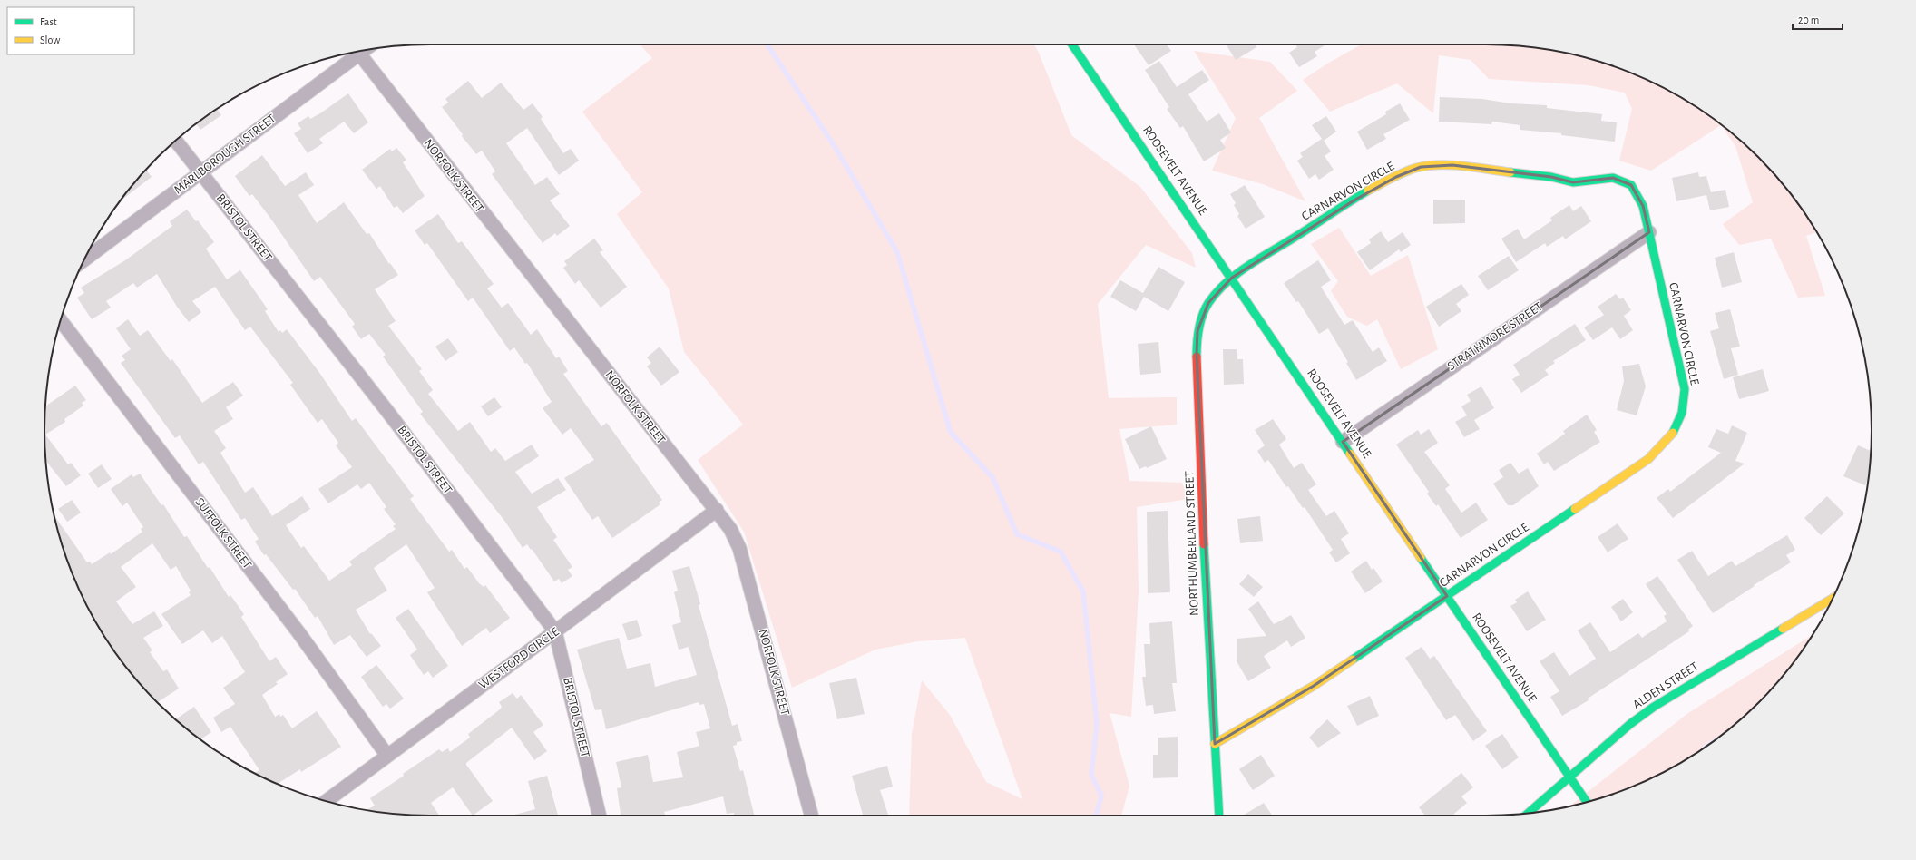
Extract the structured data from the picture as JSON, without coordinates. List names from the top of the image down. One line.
{"streets":{"street":["MARLBOROUGH STREET","ROOSEVELT AVENUE","NORFOLK STREET","CARNARVON CIRCLE","BRISTOL STREET","STRATHMORE STREET","SUFFOLK STREET","NORTHUMBERLAND STREET","WESTFORD CIRCLE","ALDEN STREET"]},"crossings":[["MARLBOROUGH STREET","BRISTOL STREET"],["ROOSEVELT AVENUE","CARNARVON CIRCLE"],["ROOSEVELT AVENUE","STRATHMORE STREET"],["ROOSEVELT AVENUE","NORTHUMBERLAND STREET"],["ROOSEVELT AVENUE","ALDEN STREET"],["NORFOLK STREET","WESTFORD CIRCLE"],["CARNARVON CIRCLE","STRATHMORE STREET"],["CARNARVON CIRCLE","NORTHUMBERLAND STREET"],["BRISTOL STREET","WESTFORD CIRCLE"],["SUFFOLK STREET","WESTFORD CIRCLE"]],"legend":["Fast","Slow"],"scale_bar":"20 m"}
